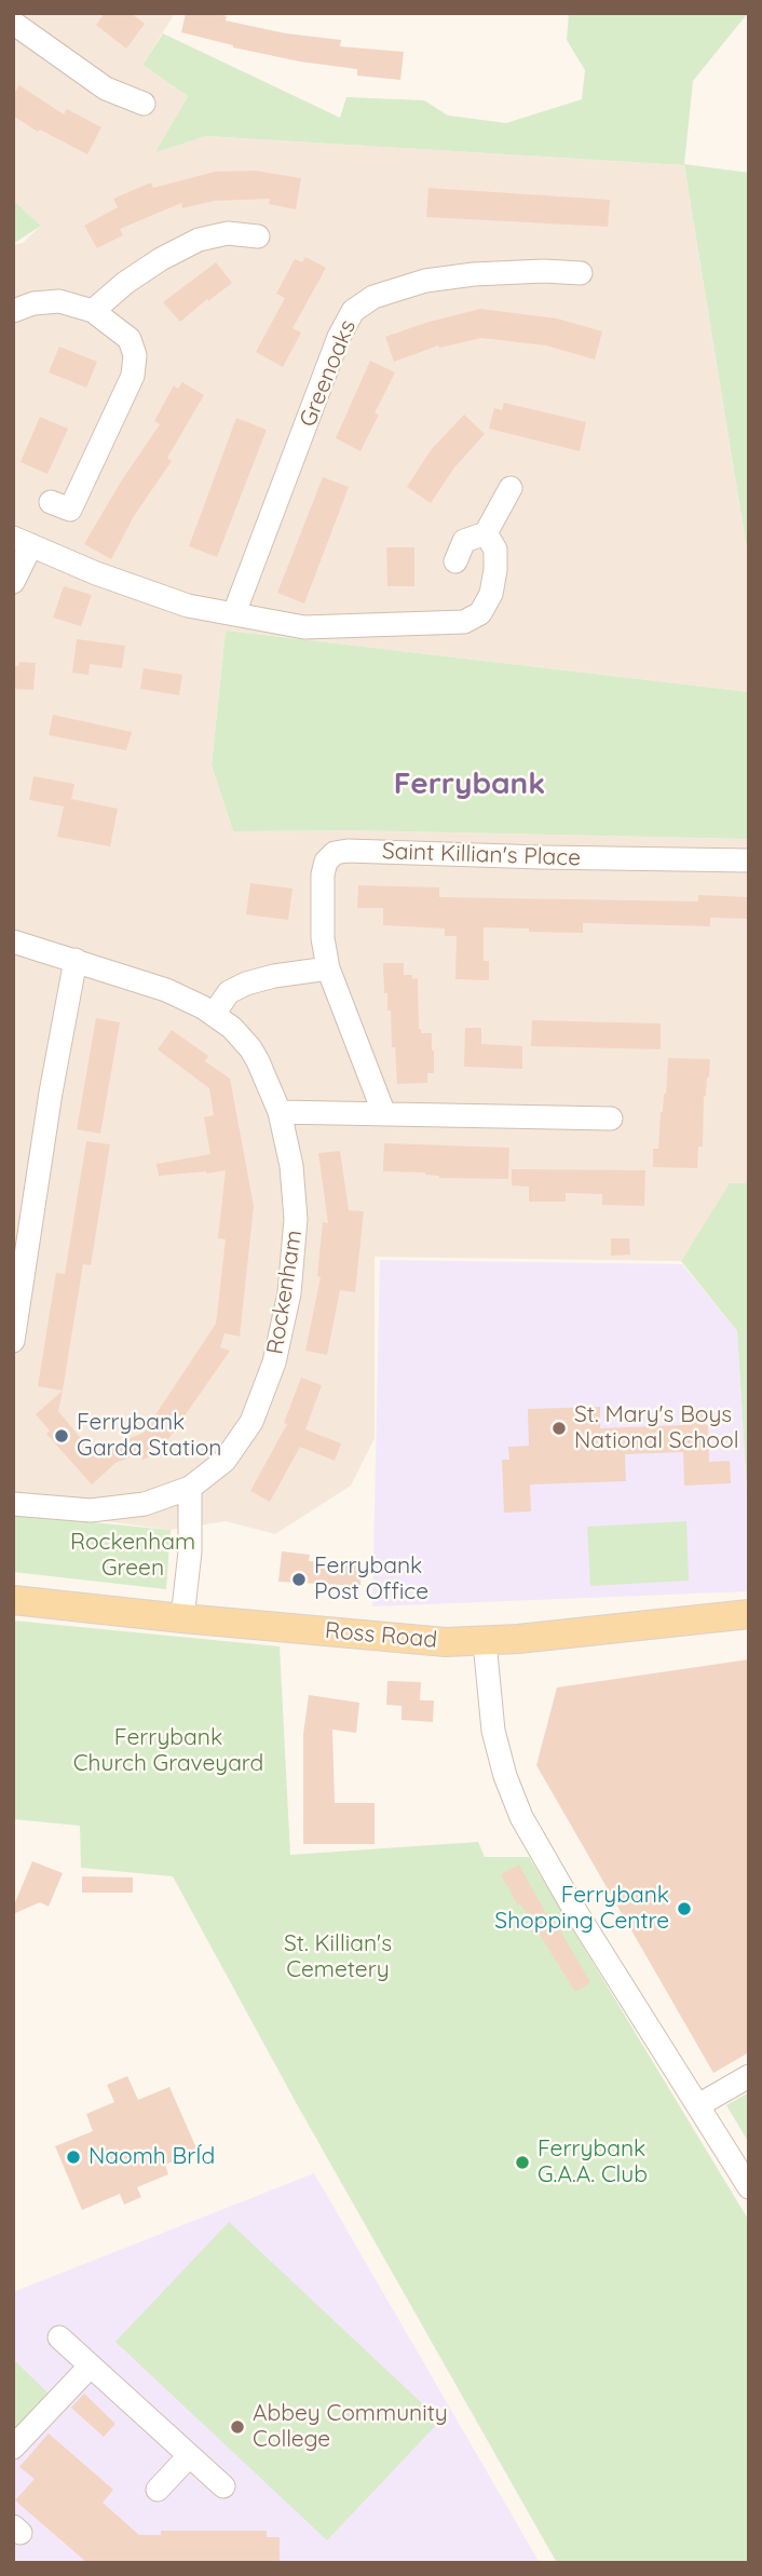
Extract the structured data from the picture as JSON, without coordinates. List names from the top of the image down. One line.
{"streets":{"main road":["Ross Road"],"street":["Greenoaks","Saint Killian's Place","Rockenham"]},"districts":["Ferrybank"],"parks":["Rockenham Green","Ferrybank Church Graveyard","St. Killian's Cemetery"],"places":["St. Mary's Boys National School","Ferrybank Garda Station","Ferrybank Post Office","Ferrybank Shopping Centre","Naomh BrÍd","Ferrybank G.A.A. Club","Abbey Community College"]}
